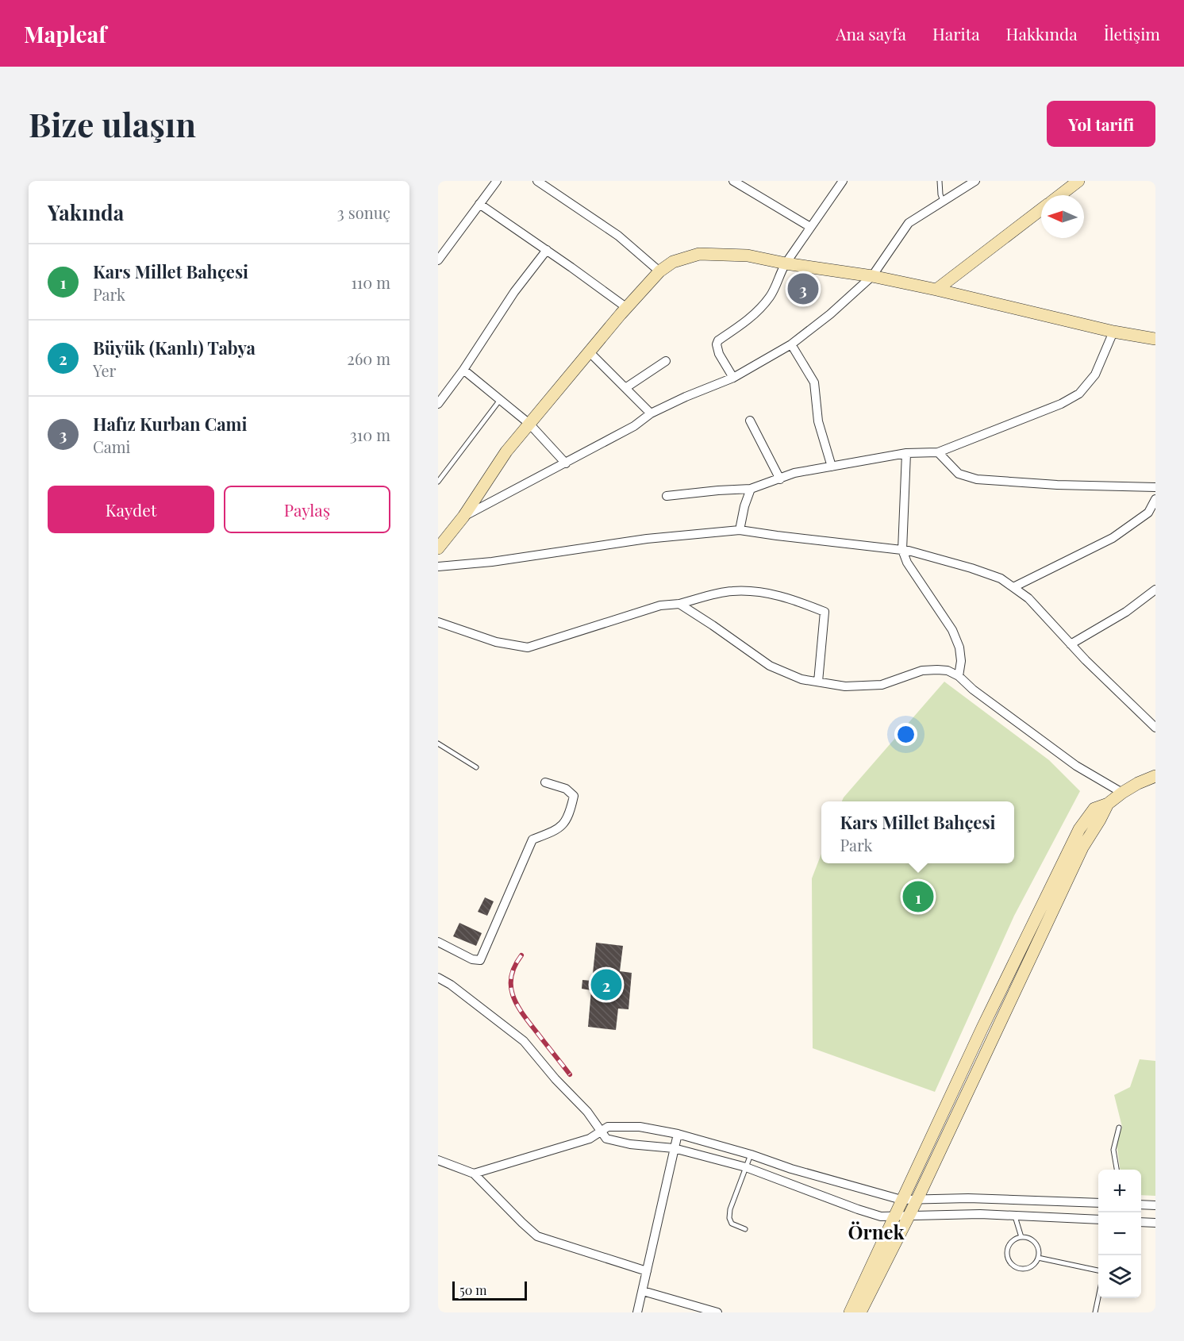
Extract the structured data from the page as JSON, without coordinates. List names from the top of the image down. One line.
{"districts":["Örnek"],"scale_bar":"50 m","north":"left","page":{"header":"Mapleaf","nav":["Ana sayfa","Harita","Hakkında","İletişim"],"buttons":["Yol tarifi",["Kaydet","Paylaş"]],"title":"Bize ulaşın","heading":["Yakında","3 sonuç"],"list":[{"mark":"1","name":"Kars Millet Bahçesi","note":"Park","value":"110 m"},{"mark":"2","name":"Büyük (Kanlı) Tabya","note":"Yer","value":"260 m"},{"mark":"3","name":"Hafız Kurban Cami","note":"Cami","value":"310 m"}],"pins":["3","1","2"],"popup":["Kars Millet Bahçesi","Park"],"map_buttons":["+","−"],"scale":"50 m"}}
